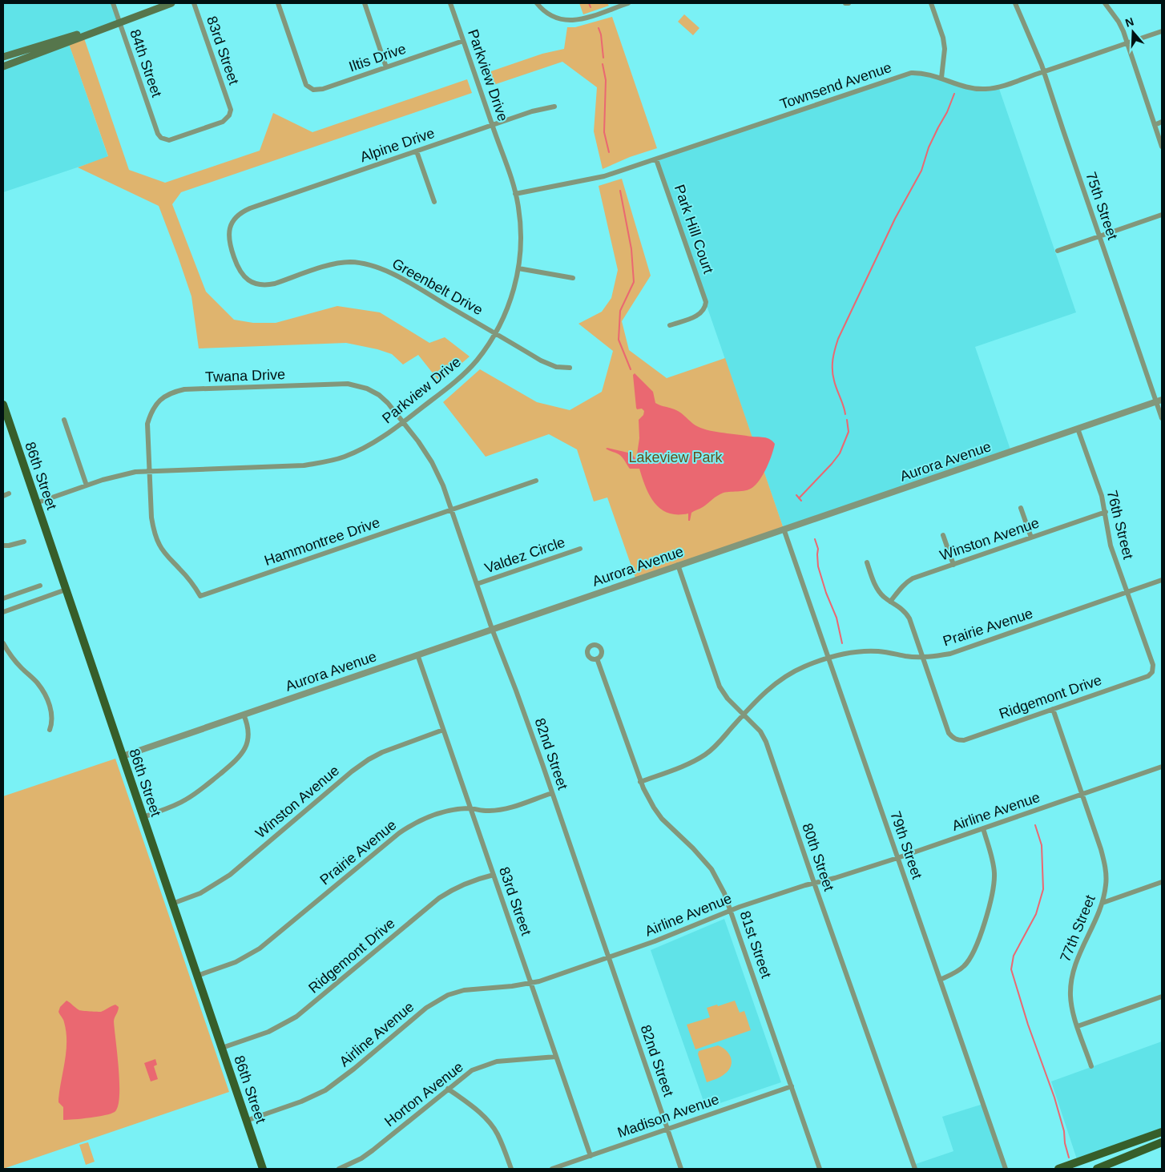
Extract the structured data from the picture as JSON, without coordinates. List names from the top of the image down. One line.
{"streets":{"main road":["86th Street"],"street":["83rd Street","Iltis Drive","84th Street","Parkview Drive","Townsend Avenue","Alpine Drive","75th Street","Park Hill Court","Greenbelt Drive","Twana Drive","Aurora Avenue","76th Street","Winston Avenue","Hammontree Drive","Valdez Circle","Prairie Avenue","Ridgemont Drive","82nd Street","Airline Avenue","79th Street","80th Street","77th Street","81st Street","Horton Avenue","Madison Avenue"]},"crossings":[["83rd Street","84th Street"],["83rd Street","Aurora Avenue"],["83rd Street","Winston Avenue"],["83rd Street","Prairie Avenue"],["83rd Street","Ridgemont Drive"],["83rd Street","Airline Avenue"],["83rd Street","Horton Avenue"],["83rd Street","Madison Avenue"],["Iltis Drive","Parkview Drive"],["Parkview Drive","Townsend Avenue"],["Parkview Drive","Alpine Drive"],["Parkview Drive","Greenbelt Drive"],["Parkview Drive","Twana Drive"],["Parkview Drive","86th Street"],["Parkview Drive","Hammontree Drive"],["Parkview Drive","82nd Street"],["Townsend Avenue","75th Street"],["Townsend Avenue","Park Hill Court"],["Alpine Drive","Greenbelt Drive"],["75th Street","Aurora Avenue"],["Twana Drive","Hammontree Drive"],["Twana Drive","82nd Street"],["Aurora Avenue","86th Street"],["Aurora Avenue","76th Street"],["Aurora Avenue","82nd Street"],["Aurora Avenue","79th Street"],["Aurora Avenue","80th Street"],["86th Street","Winston Avenue"],["86th Street","Prairie Avenue"],["86th Street","Ridgemont Drive"],["86th Street","Airline Avenue"],["76th Street","Winston Avenue"],["76th Street","Prairie Avenue"],["76th Street","Ridgemont Drive"],["Hammontree Drive","82nd Street"],["Valdez Circle","82nd Street"],["Prairie Avenue","Ridgemont Drive"],["Prairie Avenue","82nd Street"],["Prairie Avenue","79th Street"],["Prairie Avenue","80th Street"],["Prairie Avenue","81st Street"],["Ridgemont Drive","77th Street"],["82nd Street","Airline Avenue"],["82nd Street","Madison Avenue"],["Airline Avenue","79th Street"],["Airline Avenue","80th Street"],["Airline Avenue","77th Street"],["Airline Avenue","81st Street"],["81st Street","Madison Avenue"]],"parks":["Lakeview Park"],"north":"top"}
